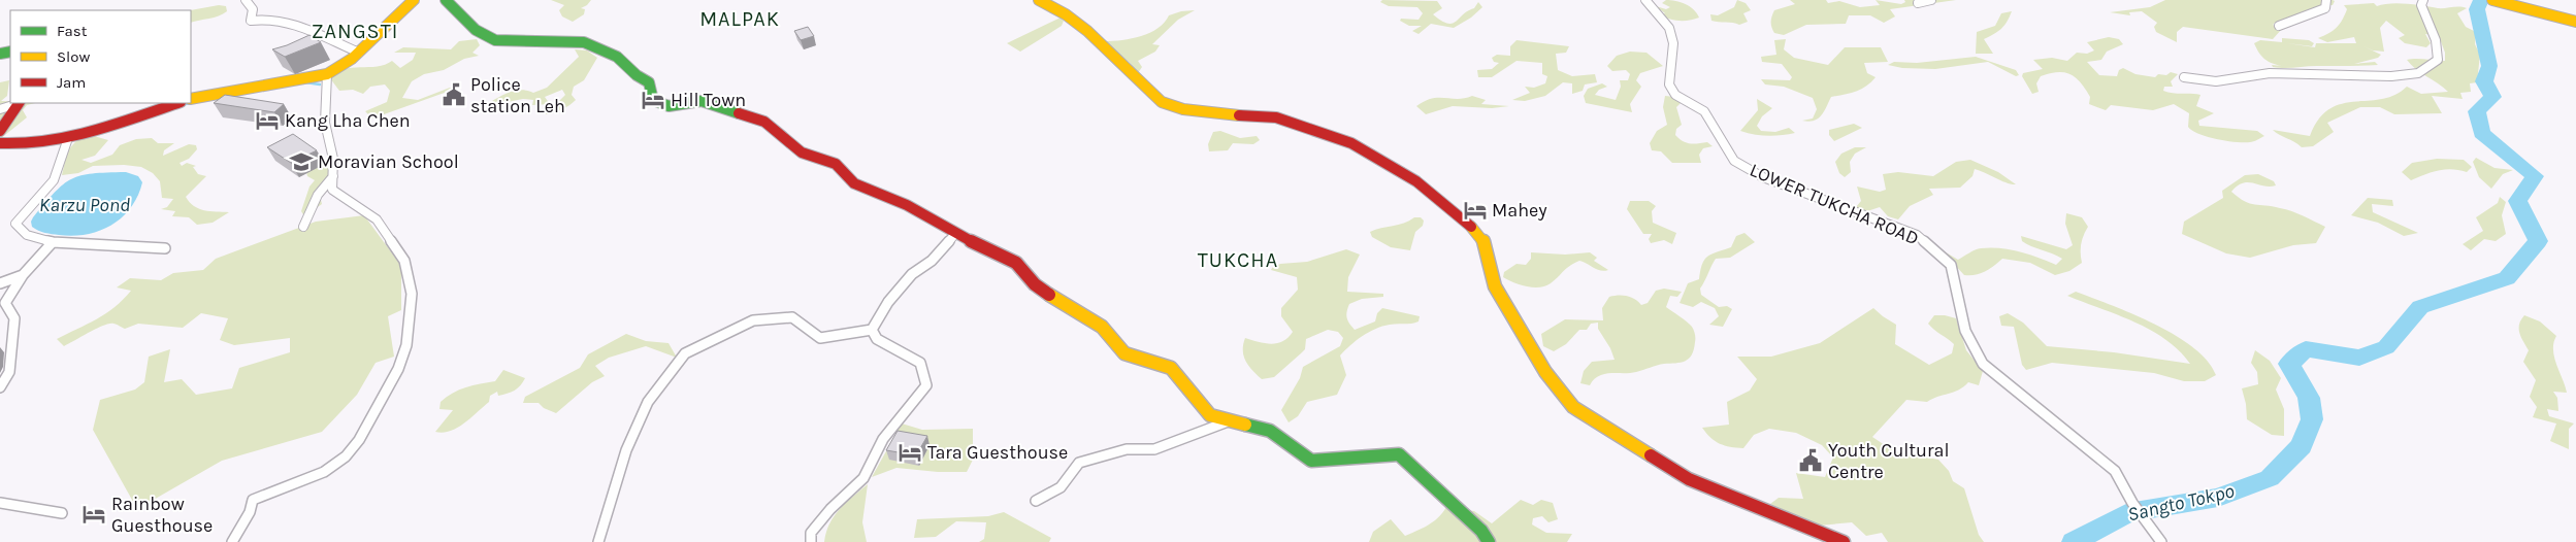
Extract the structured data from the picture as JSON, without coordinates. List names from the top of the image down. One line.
{"streets":{"street":["LOWER TUKCHA ROAD"]},"districts":["MALPAK","ZANGSTI","TUKCHA"],"water":["Karzu Pond","Sangto Tokpo"],"places":{"public building":["Police station Leh","Youth Cultural Centre"],"hotel":["Hill Town","Kang Lha Chen","Mahey","Tara Guesthouse","Rainbow Guesthouse"],"school or university":["Moravian School"]},"legend":["Fast","Slow","Jam"]}
